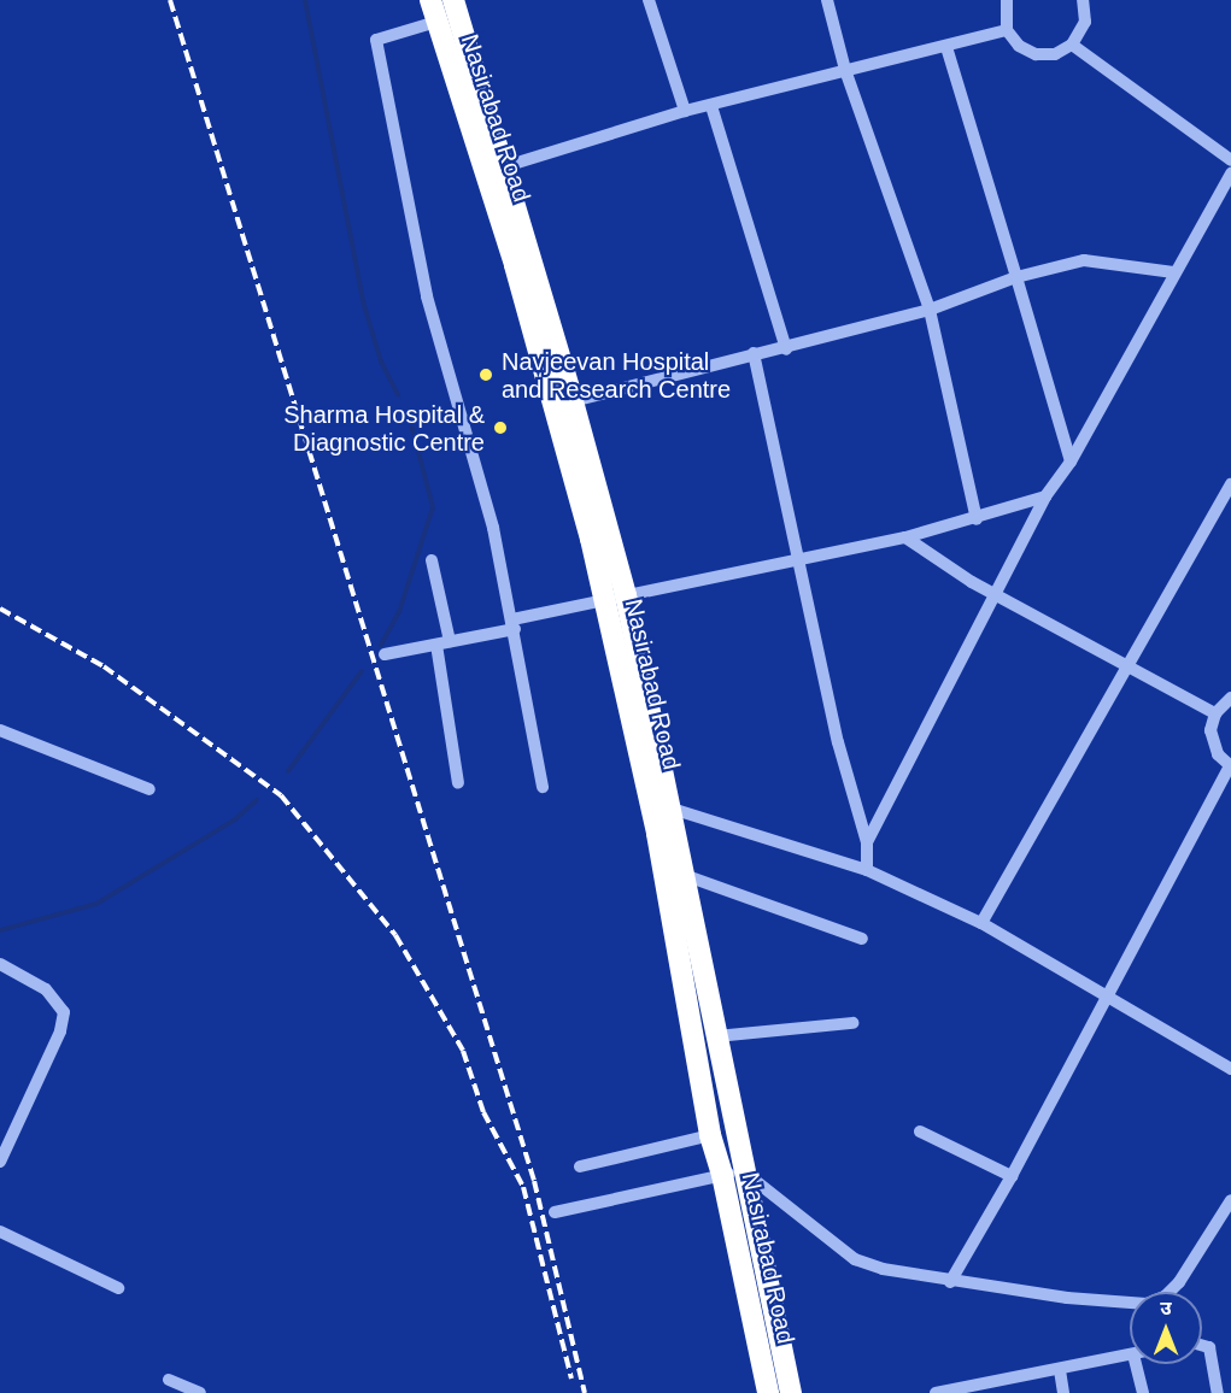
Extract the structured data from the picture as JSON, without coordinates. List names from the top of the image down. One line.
{"streets":{"highway":["Nasirabad Road"]},"places":["Navjeevan Hospital and Research Centre","Sharma Hospital & Diagnostic Centre"],"north":"top"}
